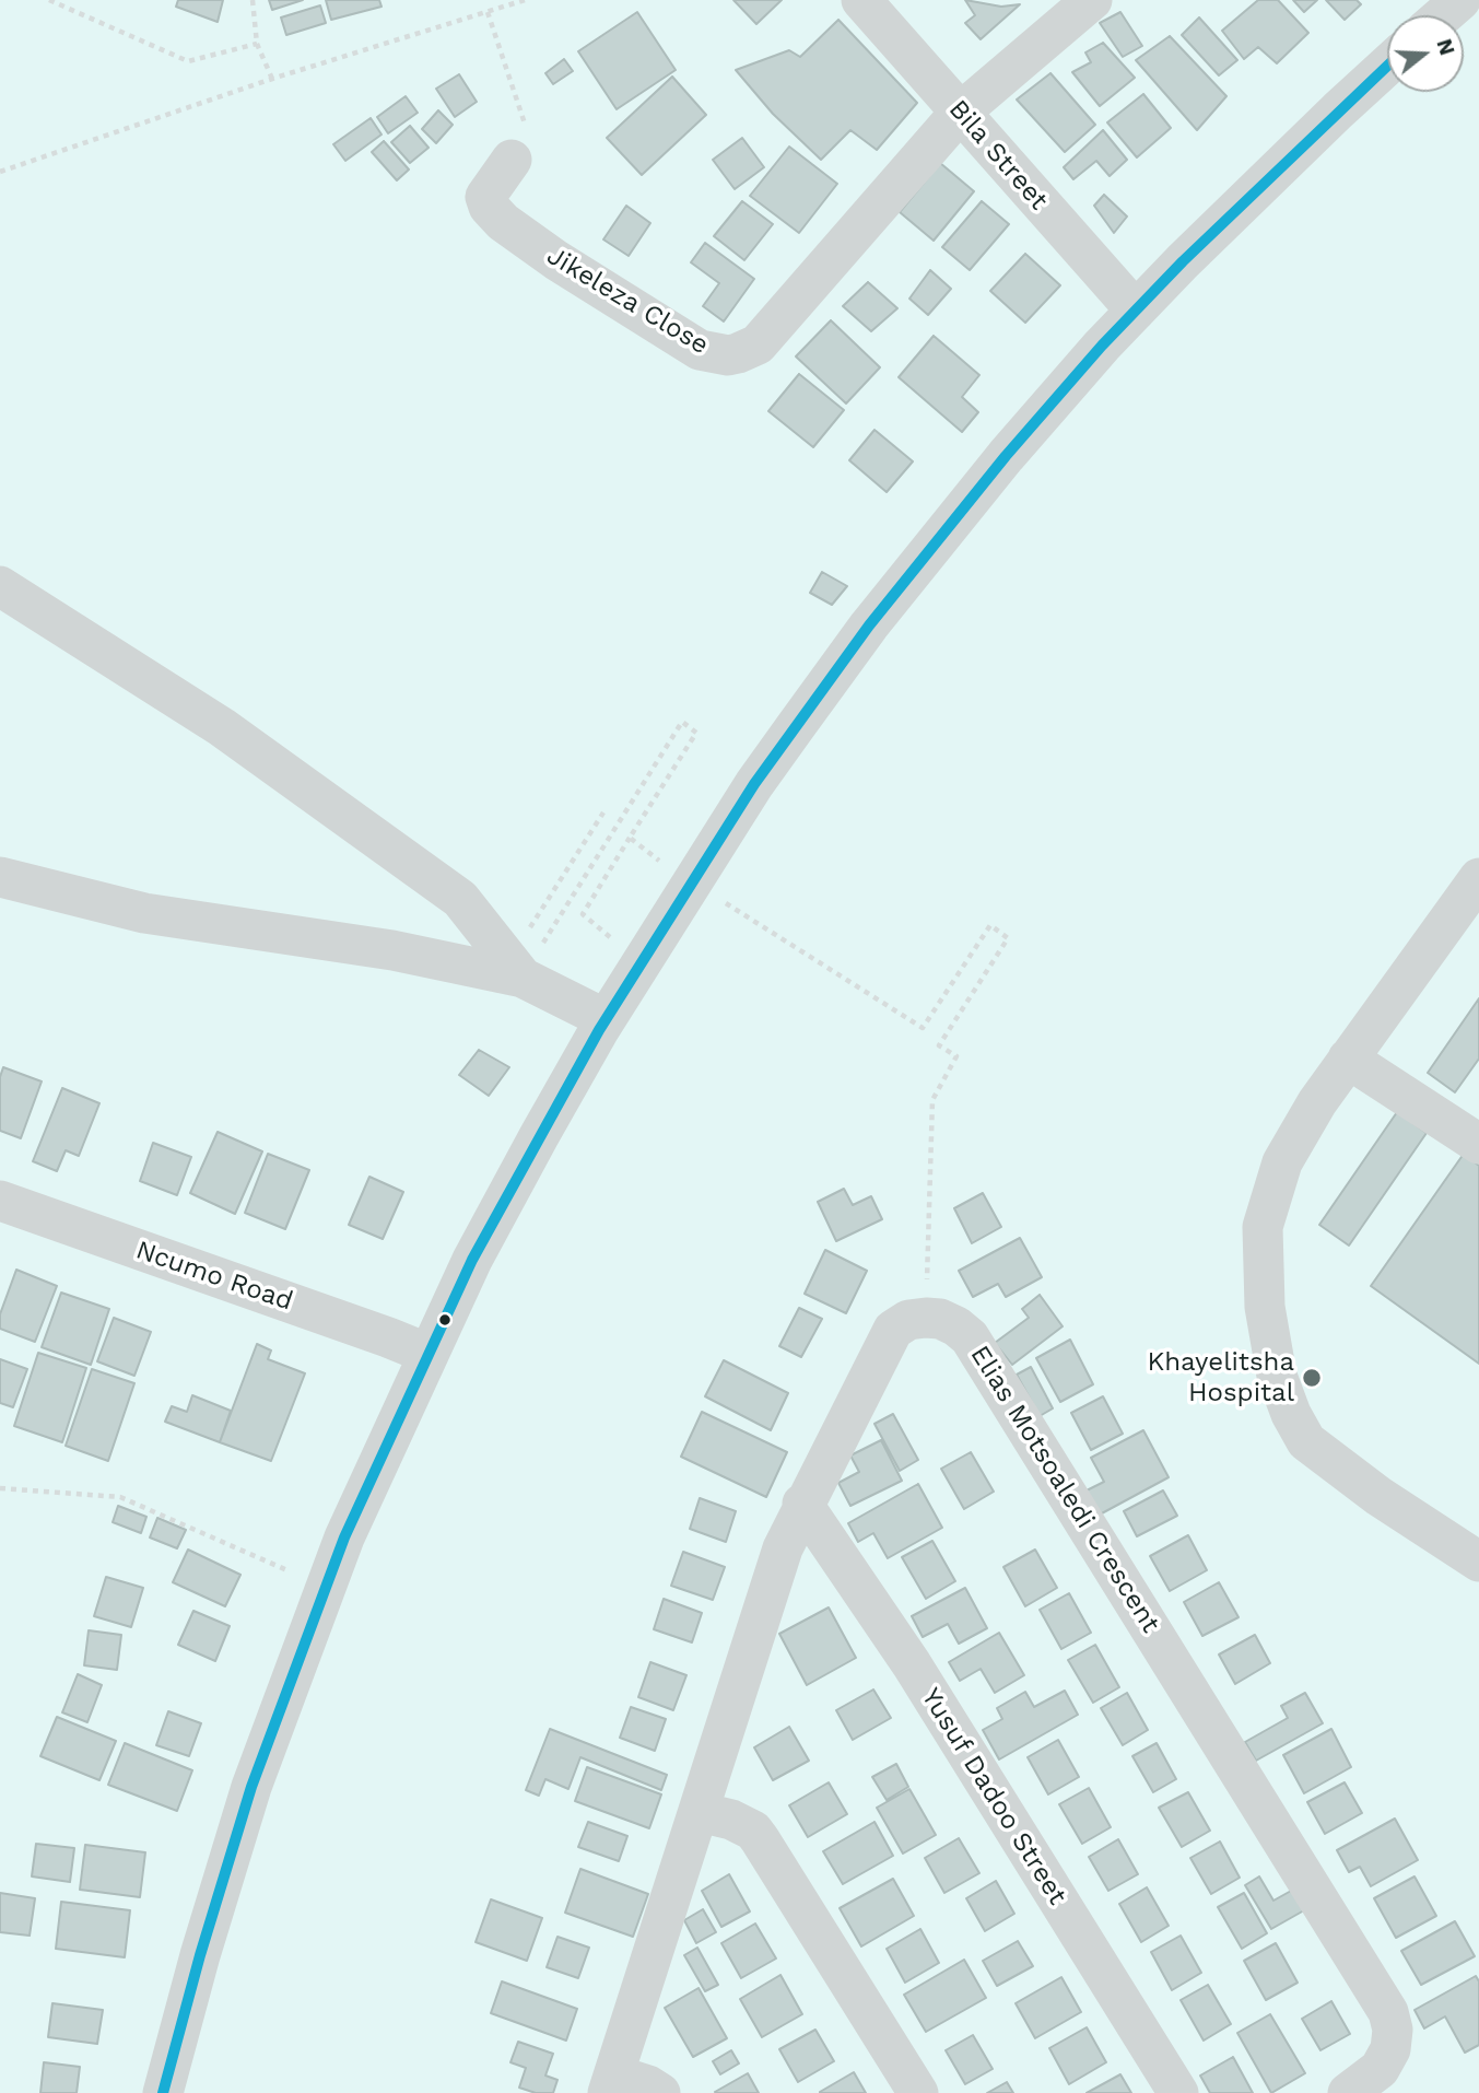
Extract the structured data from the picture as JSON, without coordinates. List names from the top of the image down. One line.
{"streets":{"street":["Bila Street","Jikeleza Close","Ncumo Road","Elias Motsoaledi Crescent","Yusuf Dadoo Street"]},"crossings":[["Bila Street","Jikeleza Close"]],"places":["Khayelitsha Hospital"],"north":"right"}
